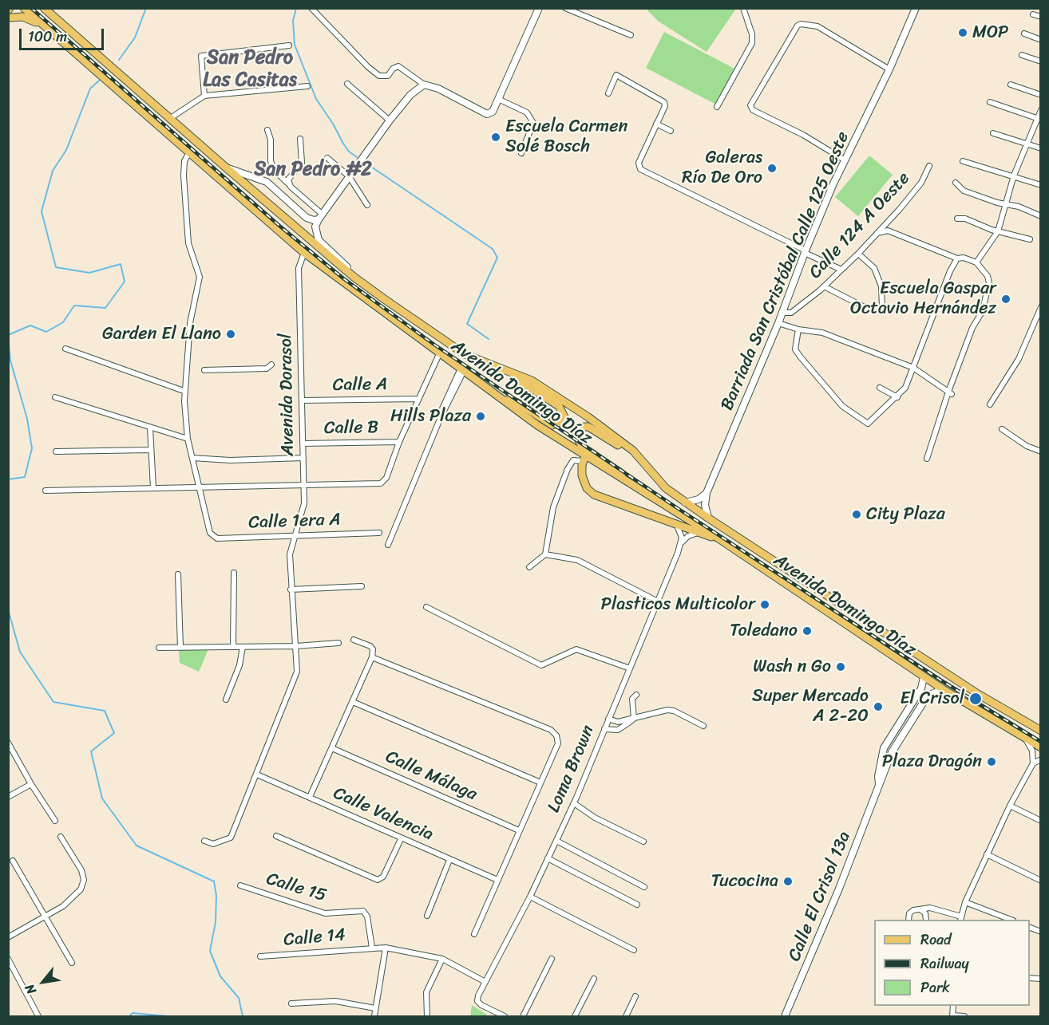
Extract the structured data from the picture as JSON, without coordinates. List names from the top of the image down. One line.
{"streets":{"main road":["Avenida Domingo Díaz"],"street":["Calle 124 A Oeste","Barriada San Cristóbal Calle 125 Oeste","Calle A","Avenida Dorasol","Calle B","Calle 1era A","Loma Brown","Calle Málaga","Calle Valencia","Calle 15","Calle El Crisol 13a","Calle 14"]},"crossings":[["Calle 124 A Oeste","Barriada San Cristóbal Calle 125 Oeste"],["Barriada San Cristóbal Calle 125 Oeste","Avenida Domingo Díaz"],["Calle A","Avenida Dorasol"],["Avenida Domingo Díaz","Avenida Dorasol"],["Avenida Domingo Díaz","Calle El Crisol 13a"],["Avenida Dorasol","Calle B"],["Avenida Dorasol","Calle 1era A"],["Avenida Dorasol","Calle Valencia"],["Loma Brown","Calle 14"],["Calle 15","Calle 14"]],"districts":["San Pedro Las Casitas","San Pedro #2"],"places":["MOP","Escuela Carmen Solé Bosch","Galeras Río De Oro","Escuela Gaspar Octavio Hernández","Garden El Llano","Hills Plaza","City Plaza","Plasticos Multicolor","Toledano","Wash n Go","El Crisol","Super Mercado A 2-20","Plaza Dragón","Tucocina"],"legend":["Road","Railway","Park"],"scale_bar":"100 m","north":"bottom left"}
